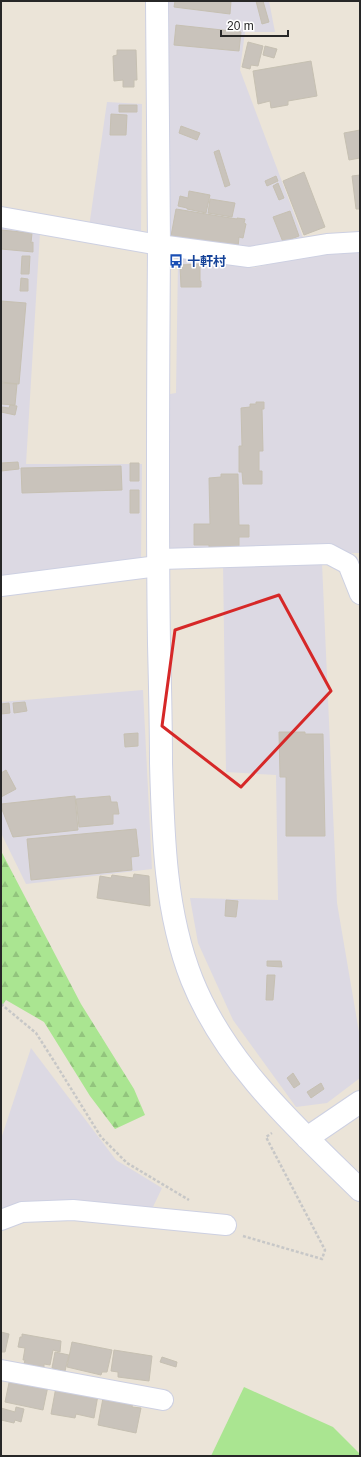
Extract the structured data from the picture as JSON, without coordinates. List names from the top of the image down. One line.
{"places":{"bus stop":["十軒村"]},"scale_bar":"20 m"}
